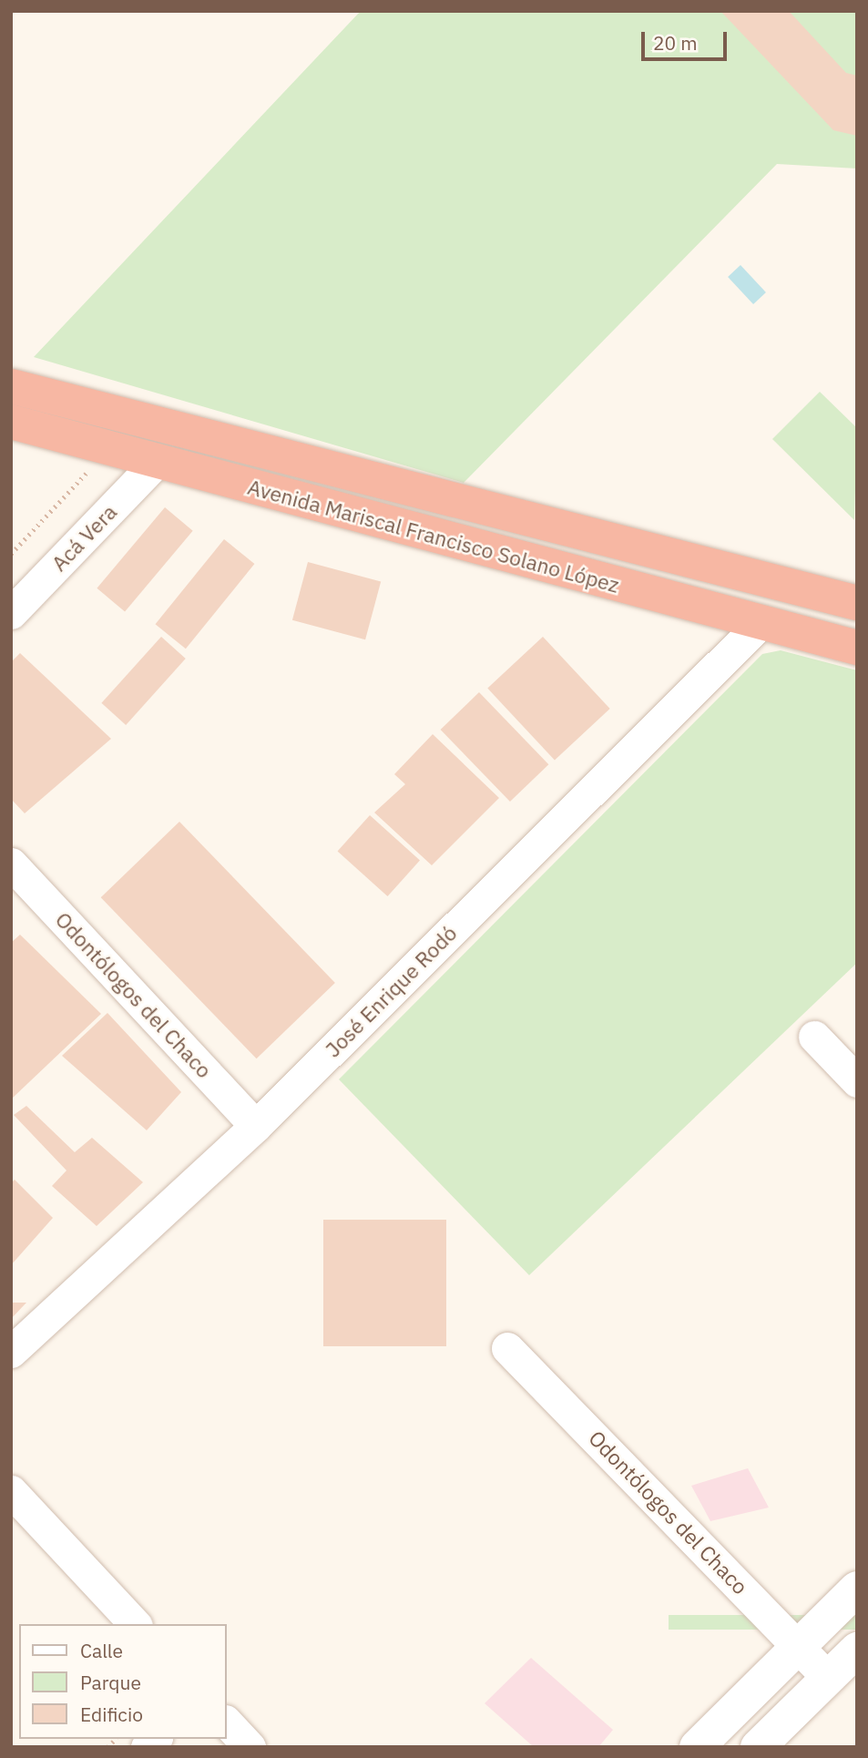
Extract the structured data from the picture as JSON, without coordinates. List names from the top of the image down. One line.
{"streets":{"highway":["Avenida Mariscal Francisco Solano López"],"street":["Acá Vera","José Enrique Rodó","Odontólogos del Chaco"]},"crossings":[["Avenida Mariscal Francisco Solano López","Acá Vera"],["Avenida Mariscal Francisco Solano López","José Enrique Rodó"],["José Enrique Rodó","Odontólogos del Chaco"]],"legend":["Calle","Parque","Edificio"],"scale_bar":"20 m"}
